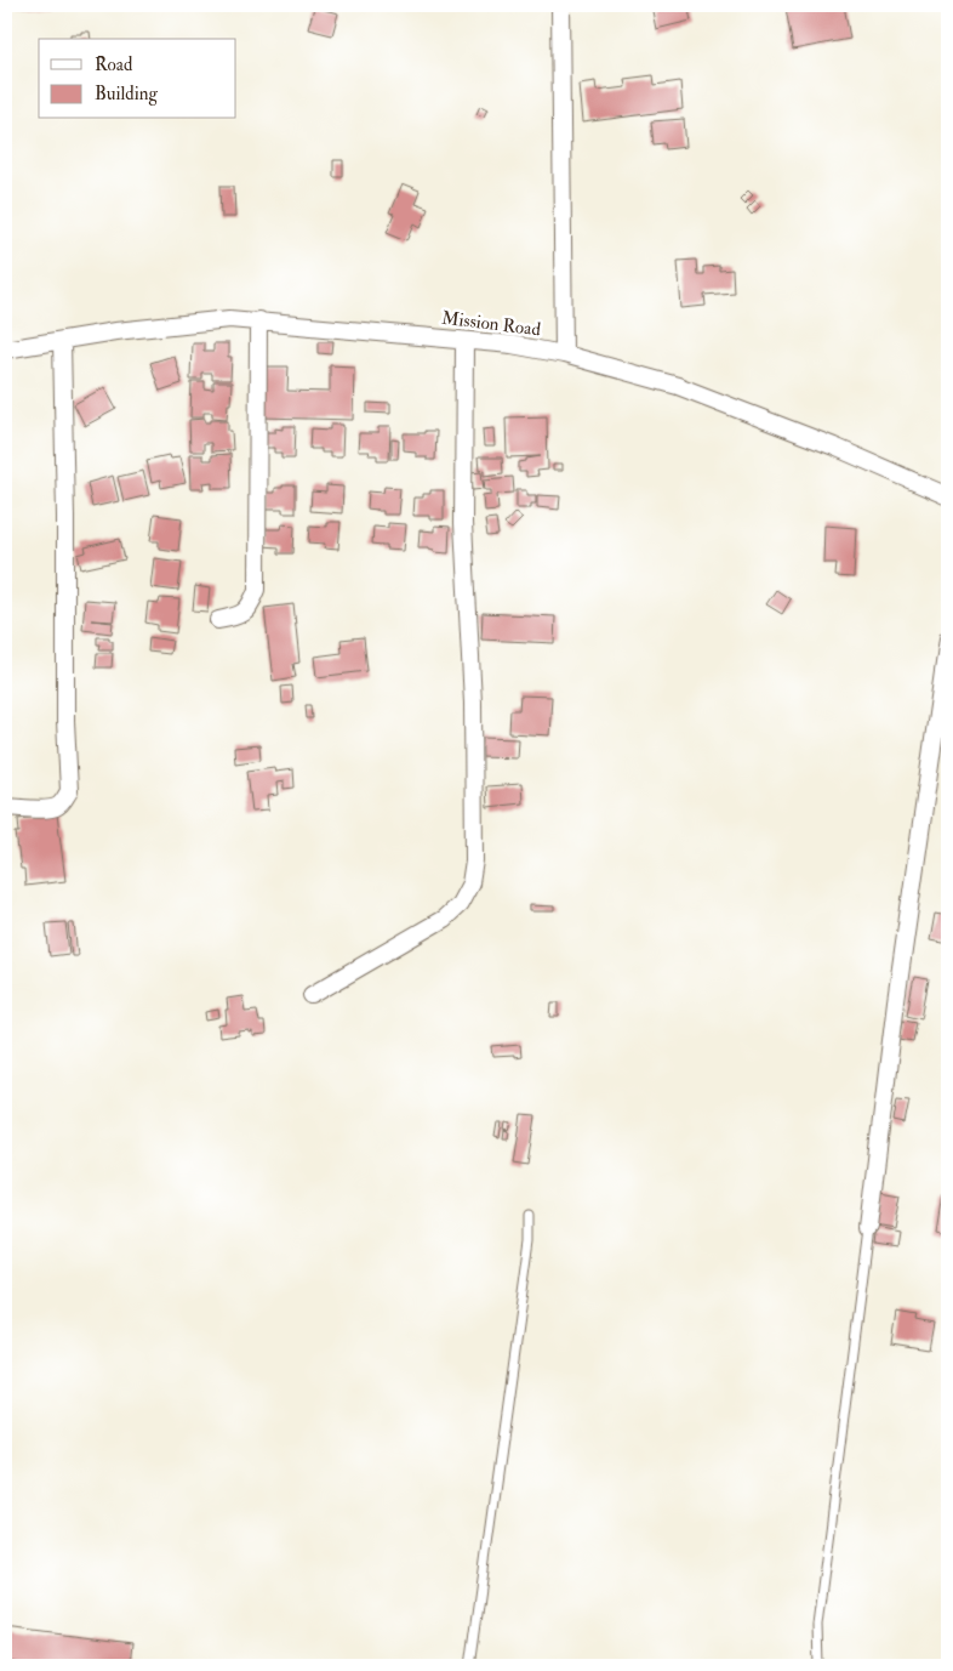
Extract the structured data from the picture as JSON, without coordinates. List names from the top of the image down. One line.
{"streets":{"street":["Mission Road"]},"legend":["Road","Building"]}
